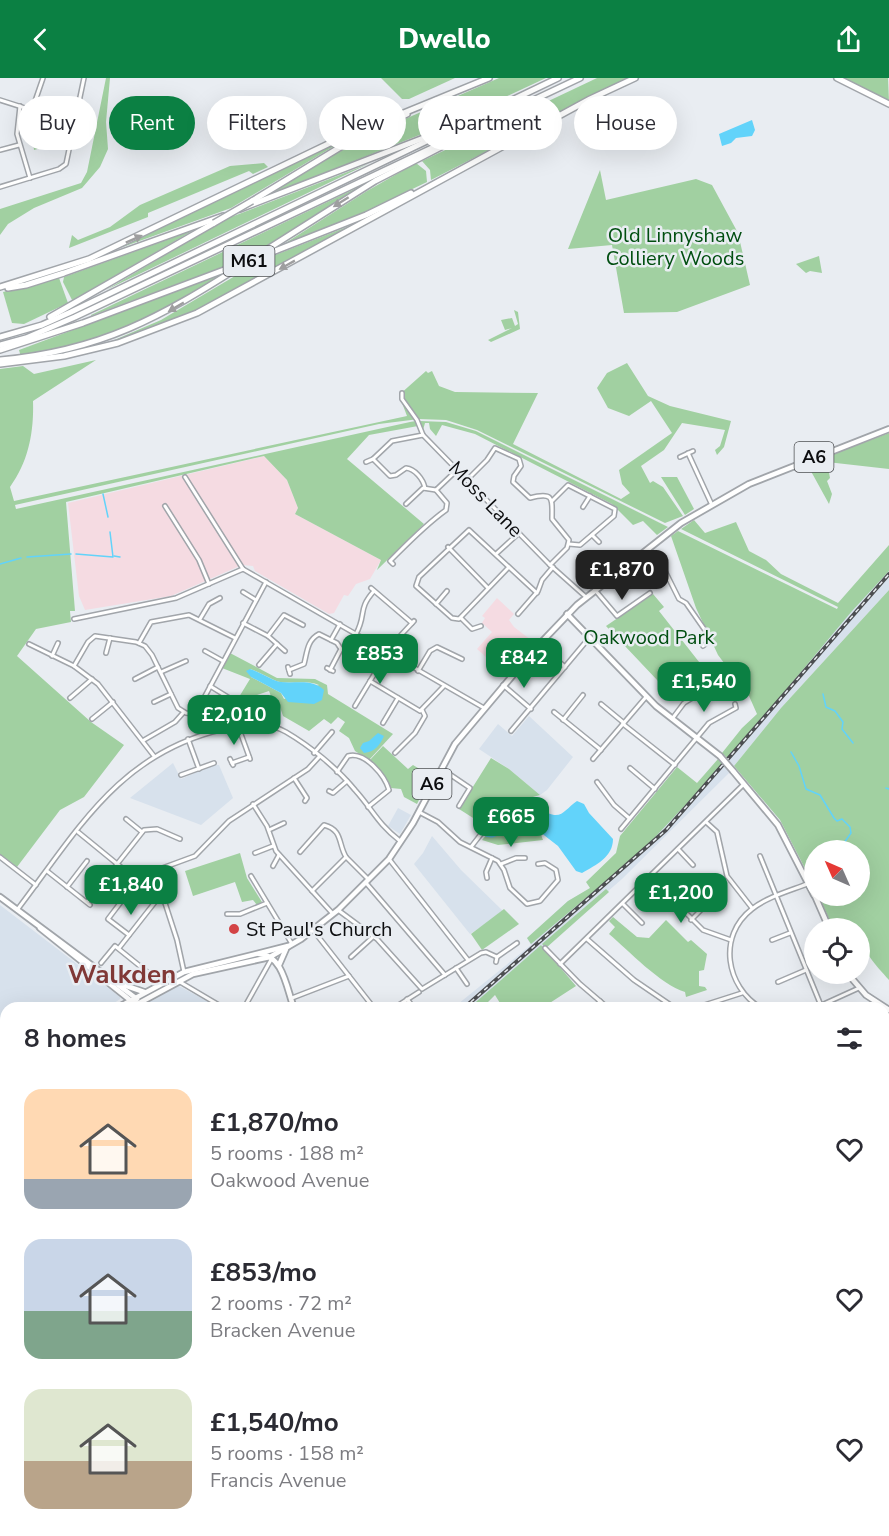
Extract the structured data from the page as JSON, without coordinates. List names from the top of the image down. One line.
{"streets":{"highway":["M61"],"main road":["A6"],"street":["Moss Lane"]},"crossings":[["A6","Moss Lane"]],"districts":["Walkden"],"parks":["Old Linnyshaw Colliery Woods","Oakwood Park"],"places":["St Paul's Church"],"north":"top left","page":{"header":"Dwello","chip":["Buy","Rent","Filters","New","Apartment","House"],"price":["£1,870","£853","£842","£1,540","£2,010","£665","£1,840","£1,200"],"heading":"8 homes","list":[{"name":"£1,870/mo","note":"5 rooms · 188 m² · Oakwood Avenue"},{"name":"£853/mo","note":"2 rooms · 72 m² · Bracken Avenue"},{"name":"£1,540/mo","note":"5 rooms · 158 m² · Francis Avenue"}]}}
